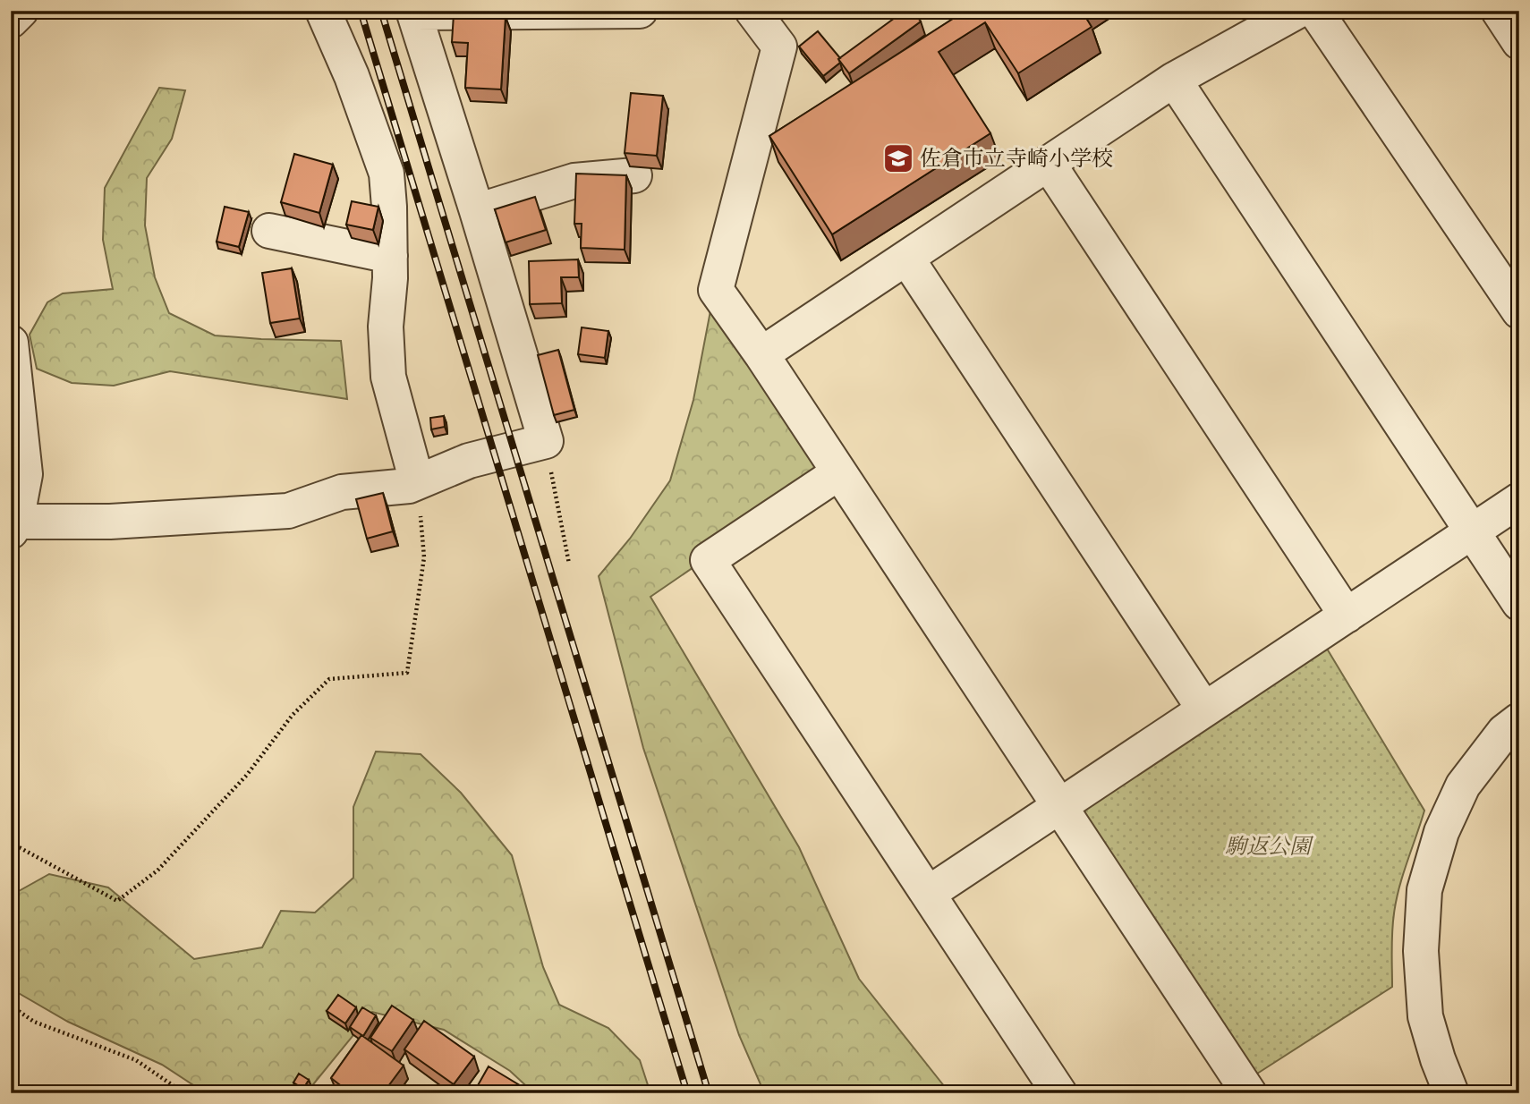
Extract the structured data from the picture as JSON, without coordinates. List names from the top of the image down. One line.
{"parks":["駒返公園"],"places":{"school or university":["佐倉市立寺崎小学校"]}}
